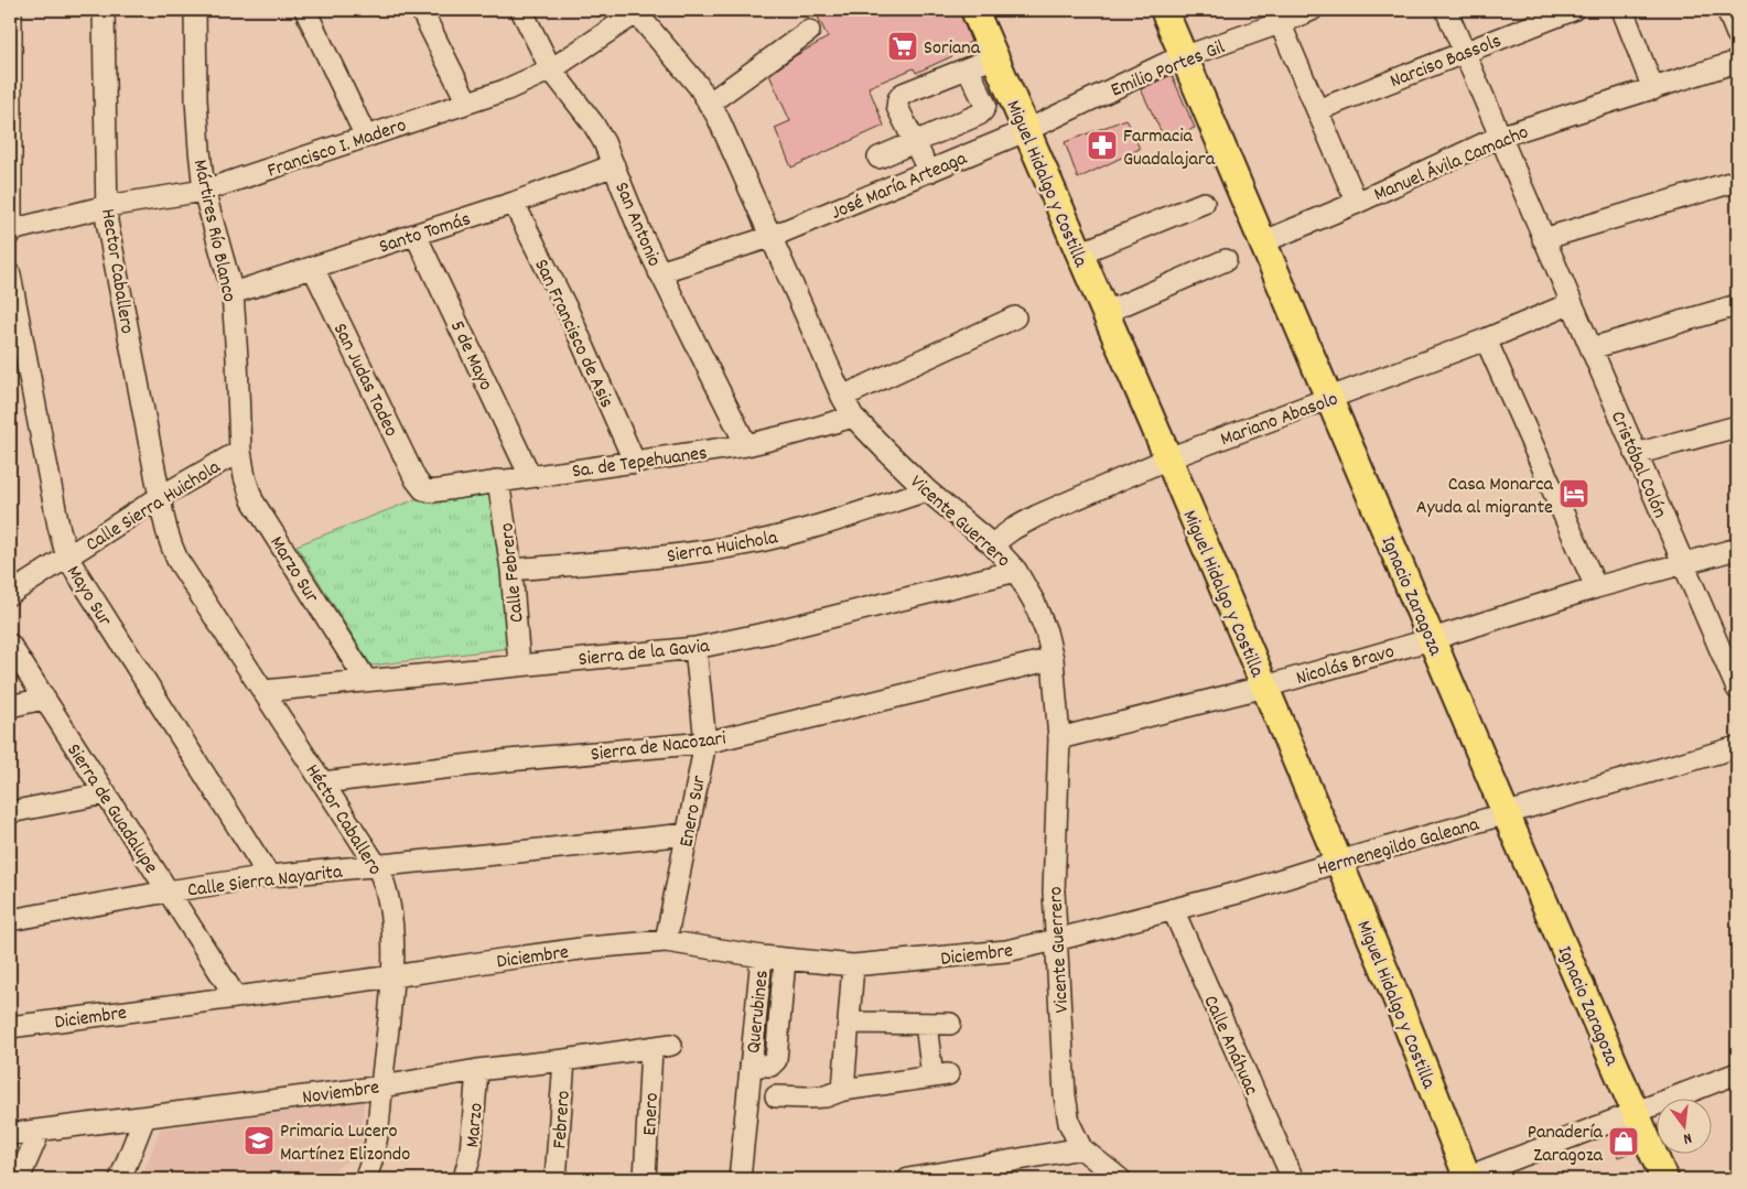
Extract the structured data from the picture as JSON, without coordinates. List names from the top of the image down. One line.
{"streets":{"main road":["Miguel Hidalgo y Costilla","Ignacio Zaragoza"],"street":["Narciso Bassols","Emilio Portes Gil","Francisco I. Madero","Manuel Ávila Camacho","José María Arteaga","San Antonio","Mártires Río Blanco","Santo Tomás","Hector Caballero","San Francisco de Asis","5 de Mayo","San Judas Tadeo","Mariano Abasolo","Sa. de Tepehuanes","Cristóbal Colón","Calle Sierra Huichola","Vicente Guerrero","Sierra Huichola","Marzo Sur","Calle Febrero","Mayo Sur","Sierra de la Gavia","Nicolás Bravo","Sierra de Nacozari","Sierra de Guadalupe","Enero Sur","Héctor Caballero","Hermenegildo Galeana","Calle Sierra Nayarita","Diciembre","Querubines","Calle Anáhuac","Noviembre","Enero","Febrero","Marzo"]},"crossings":[["Narciso Bassols","Cristóbal Colón"],["Emilio Portes Gil","Miguel Hidalgo y Costilla"],["Emilio Portes Gil","José María Arteaga"],["Emilio Portes Gil","Ignacio Zaragoza"],["Francisco I. Madero","San Antonio"],["Francisco I. Madero","Mártires Río Blanco"],["Francisco I. Madero","Hector Caballero"],["Francisco I. Madero","Vicente Guerrero"],["Manuel Ávila Camacho","Cristóbal Colón"],["Manuel Ávila Camacho","Ignacio Zaragoza"],["Miguel Hidalgo y Costilla","José María Arteaga"],["Miguel Hidalgo y Costilla","Mariano Abasolo"],["Miguel Hidalgo y Costilla","Nicolás Bravo"],["Miguel Hidalgo y Costilla","Hermenegildo Galeana"],["José María Arteaga","San Antonio"],["José María Arteaga","Vicente Guerrero"],["San Antonio","Santo Tomás"],["San Antonio","Sa. de Tepehuanes"],["Mártires Río Blanco","Santo Tomás"],["Mártires Río Blanco","Calle Sierra Huichola"],["Mártires Río Blanco","Marzo Sur"],["Santo Tomás","San Francisco de Asis"],["Santo Tomás","5 de Mayo"],["Santo Tomás","San Judas Tadeo"],["Hector Caballero","Calle Sierra Huichola"],["Hector Caballero","Héctor Caballero"],["San Francisco de Asis","Sa. de Tepehuanes"],["5 de Mayo","Sa. de Tepehuanes"],["San Judas Tadeo","Sa. de Tepehuanes"],["Mariano Abasolo","Cristóbal Colón"],["Mariano Abasolo","Vicente Guerrero"],["Mariano Abasolo","Ignacio Zaragoza"],["Sa. de Tepehuanes","Vicente Guerrero"],["Sa. de Tepehuanes","Calle Febrero"],["Cristóbal Colón","Nicolás Bravo"],["Calle Sierra Huichola","Marzo Sur"],["Calle Sierra Huichola","Mayo Sur"],["Calle Sierra Huichola","Héctor Caballero"],["Vicente Guerrero","Sierra Huichola"],["Vicente Guerrero","Sierra de la Gavia"],["Vicente Guerrero","Nicolás Bravo"],["Vicente Guerrero","Sierra de Nacozari"],["Vicente Guerrero","Hermenegildo Galeana"],["Vicente Guerrero","Diciembre"],["Sierra Huichola","Calle Febrero"],["Marzo Sur","Sierra de la Gavia"],["Calle Febrero","Sierra de la Gavia"],["Mayo Sur","Calle Sierra Nayarita"],["Ignacio Zaragoza","Nicolás Bravo"],["Ignacio Zaragoza","Hermenegildo Galeana"],["Sierra de la Gavia","Enero Sur"],["Sierra de la Gavia","Héctor Caballero"],["Sierra de Nacozari","Enero Sur"],["Sierra de Nacozari","Héctor Caballero"],["Sierra de Guadalupe","Calle Sierra Nayarita"],["Sierra de Guadalupe","Diciembre"],["Enero Sur","Calle Sierra Nayarita"],["Enero Sur","Diciembre"],["Héctor Caballero","Calle Sierra Nayarita"],["Héctor Caballero","Diciembre"],["Héctor Caballero","Noviembre"],["Hermenegildo Galeana","Diciembre"],["Hermenegildo Galeana","Calle Anáhuac"],["Diciembre","Querubines"],["Noviembre","Enero"],["Noviembre","Febrero"],["Noviembre","Marzo"]],"places":{"supermarket":["Soriana"],"pharmacy":["Farmacia Guadalajara"],"hotel":["Casa Monarca Ayuda al migrante"],"school or university":["Primaria Lucero Martínez Elizondo"],"shop":["Panadería Zaragoza"]},"north":"bottom"}
